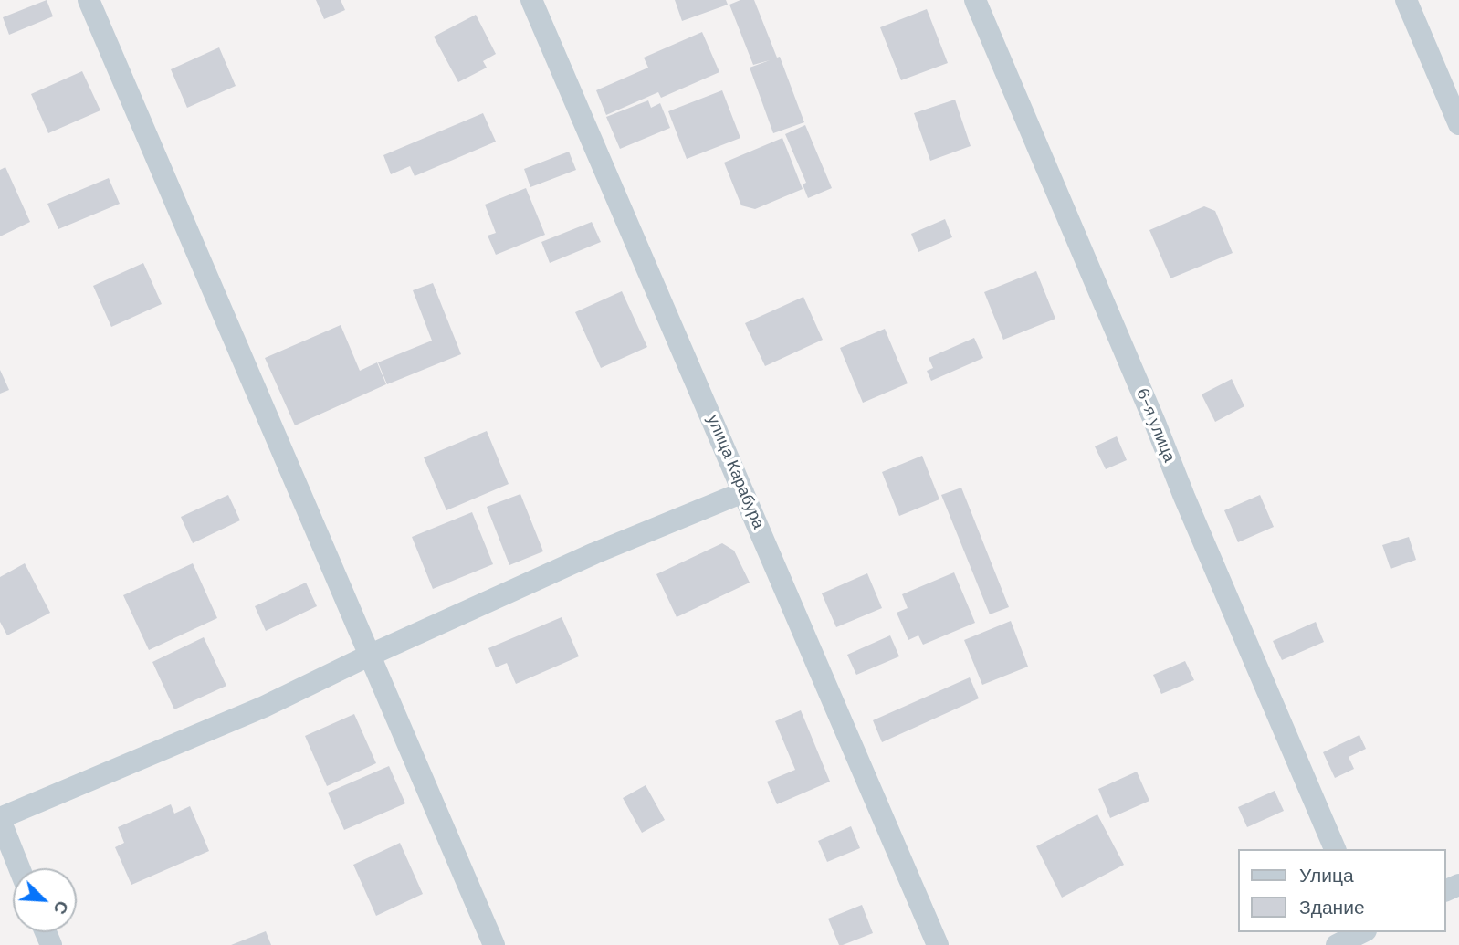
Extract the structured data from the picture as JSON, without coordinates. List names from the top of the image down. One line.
{"streets":{"street":["6-я улица","улица Карабура"]},"legend":["Улица","Здание"],"north":"bottom right"}
